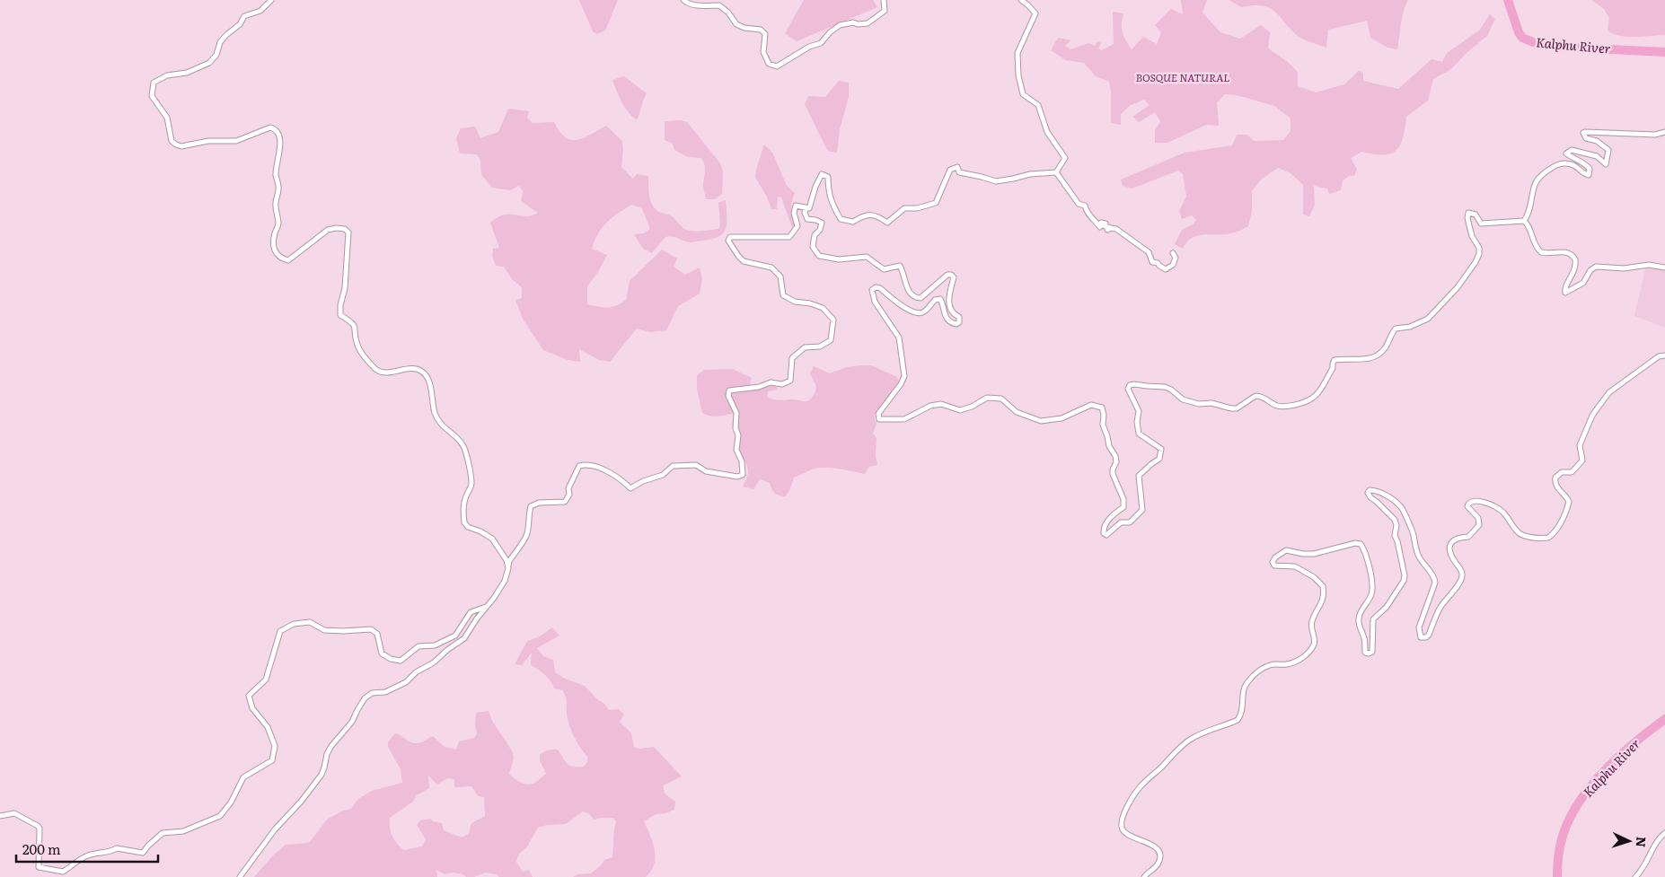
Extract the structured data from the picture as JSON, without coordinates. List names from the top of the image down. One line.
{"water":["Kalphu River"],"parks":["BOSQUE NATURAL"],"scale_bar":"200 m","north":"right"}
